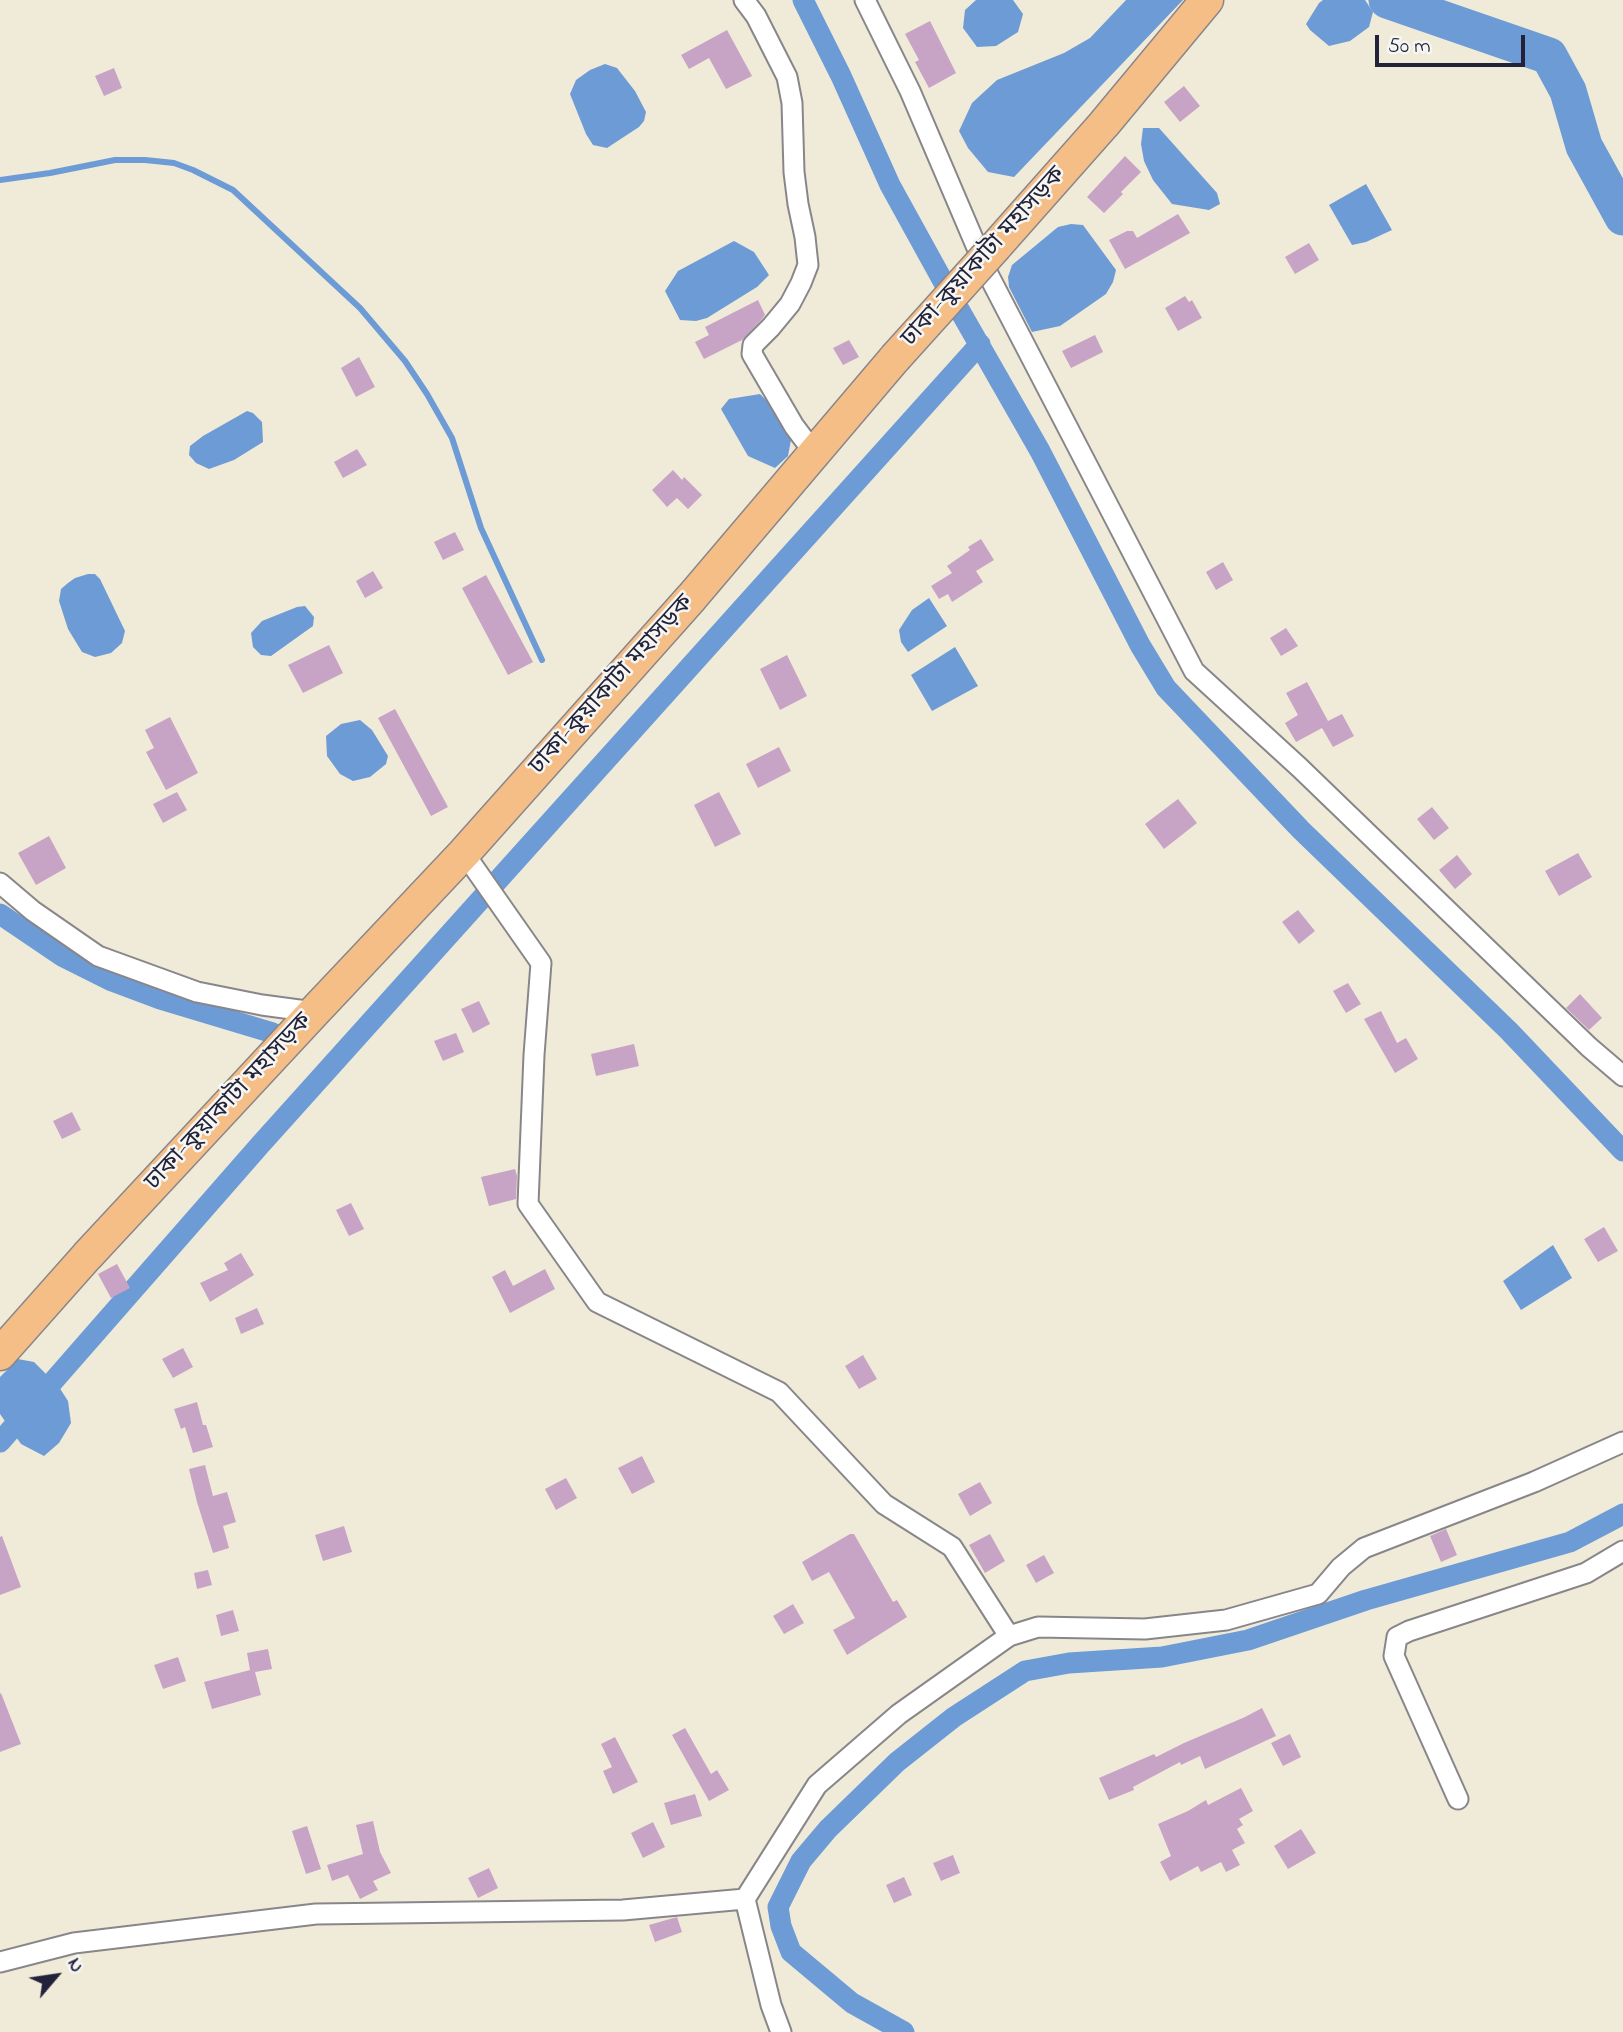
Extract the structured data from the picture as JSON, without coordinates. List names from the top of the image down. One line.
{"streets":{"main road":["ঢাকা-কুয়াকাটা মহাসড়ক"]},"scale_bar":"50 m","north":"top right"}
